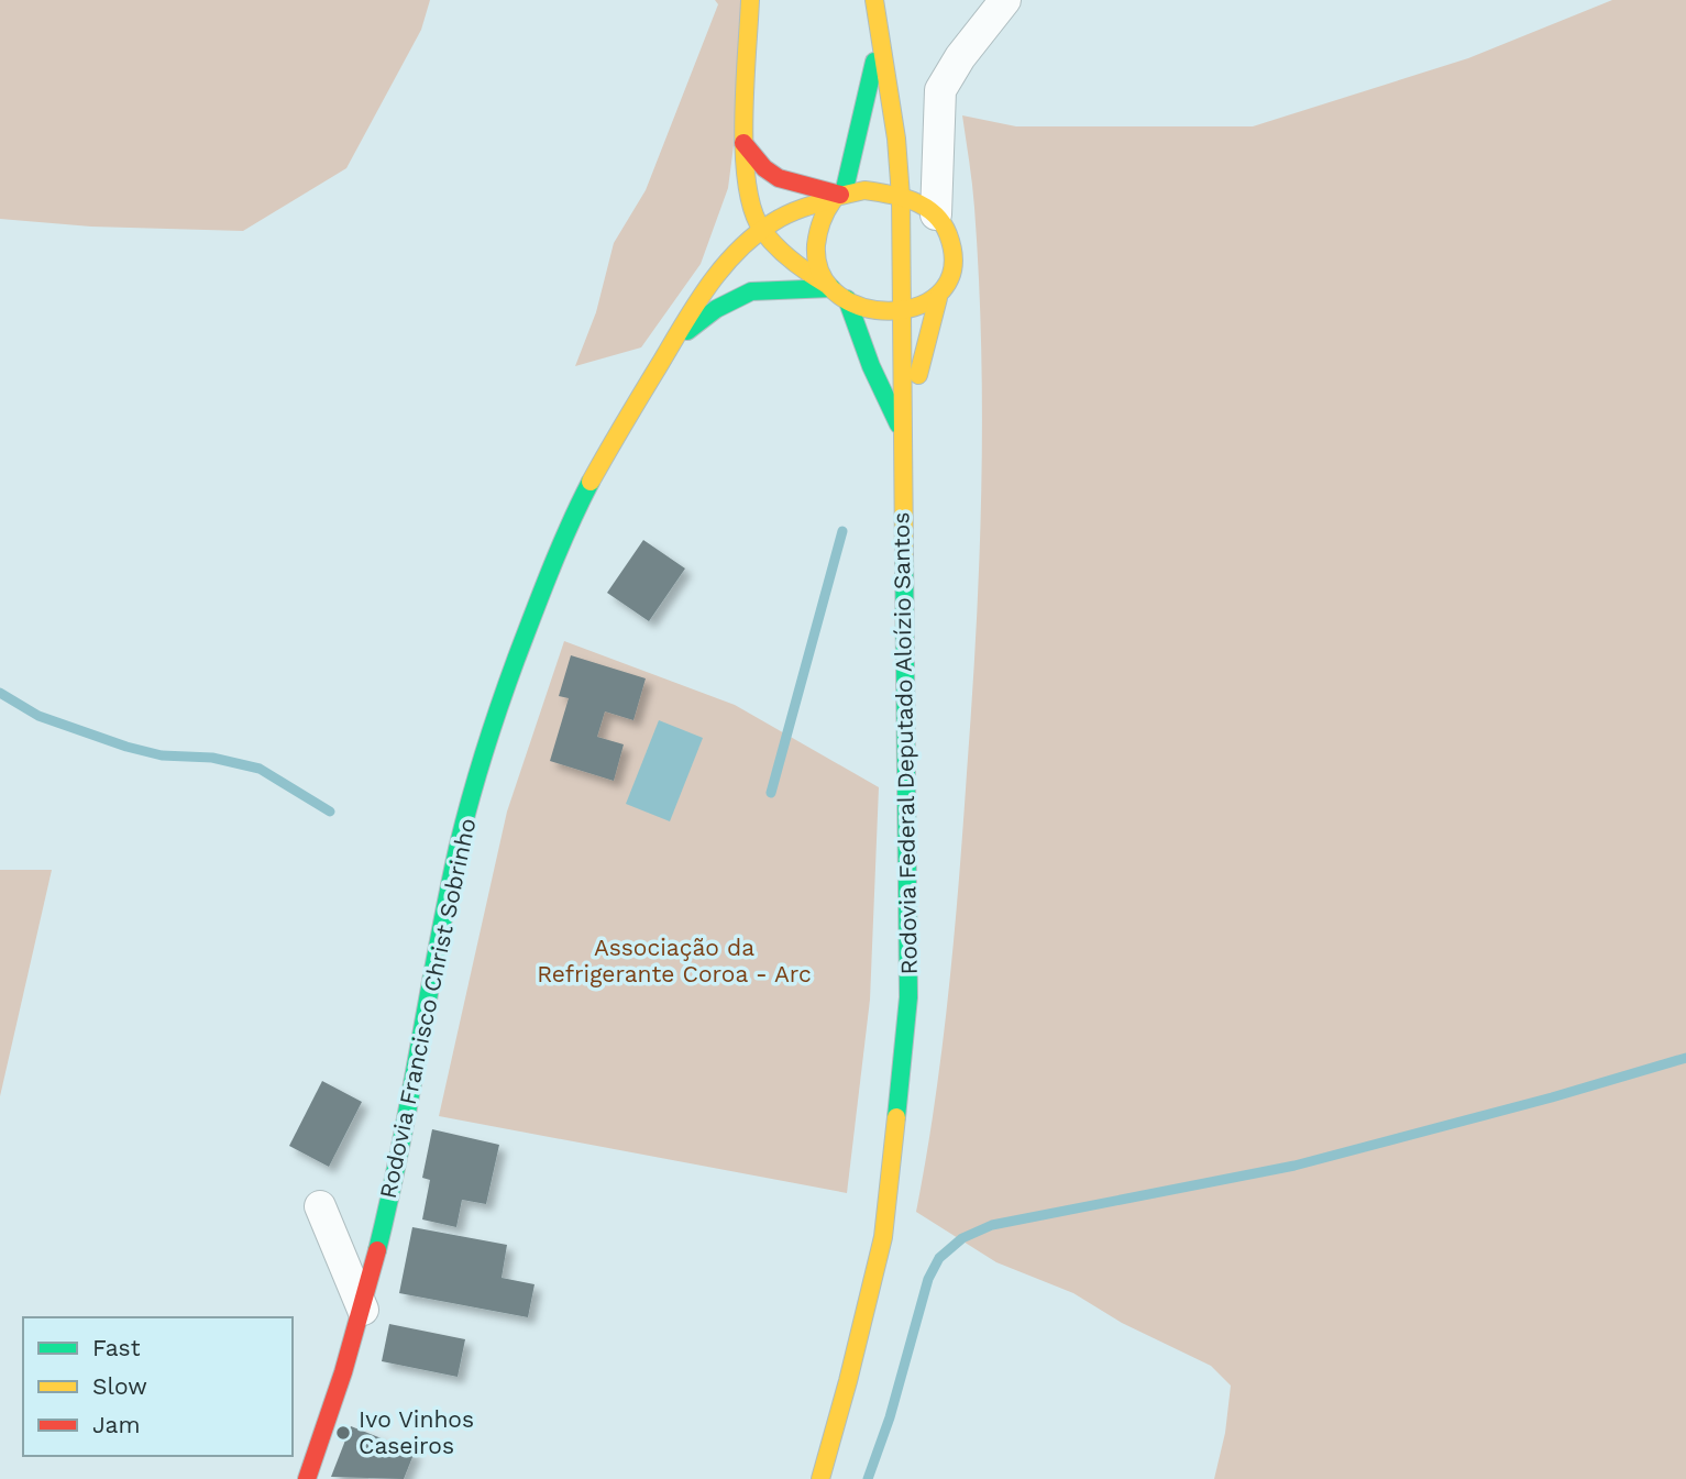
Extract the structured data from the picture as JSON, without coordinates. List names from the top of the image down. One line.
{"streets":{"main road":["Rodovia Federal Deputado Aloízio Santos","Rodovia Francisco Christ Sobrinho"]},"parks":["Associação da Refrigerante Coroa - Arc"],"places":["Ivo Vinhos Caseiros"],"legend":["Fast","Slow","Jam"]}
